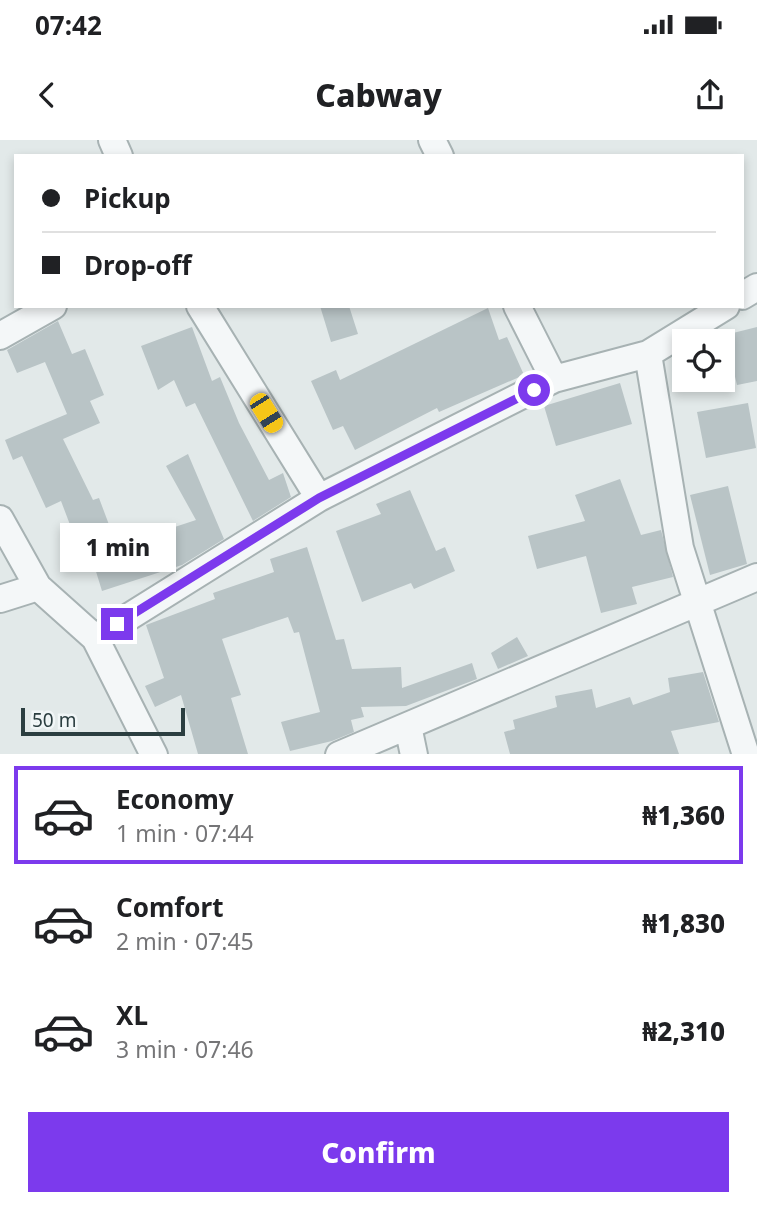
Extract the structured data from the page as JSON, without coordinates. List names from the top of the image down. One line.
{"scale_bar":"50 m","page":{"status":"07:42","header":"Cabway","banner":["Pickup","Drop-off"],"bubble":"1 min","scale":"50 m","list":[{"name":"Economy","note":"1 min · 07:44","value":"₦1,360"},{"name":"Comfort","note":"2 min · 07:45","value":"₦1,830"},{"name":"XL","note":"3 min · 07:46","value":"₦2,310"}],"buttons":"Confirm"}}
